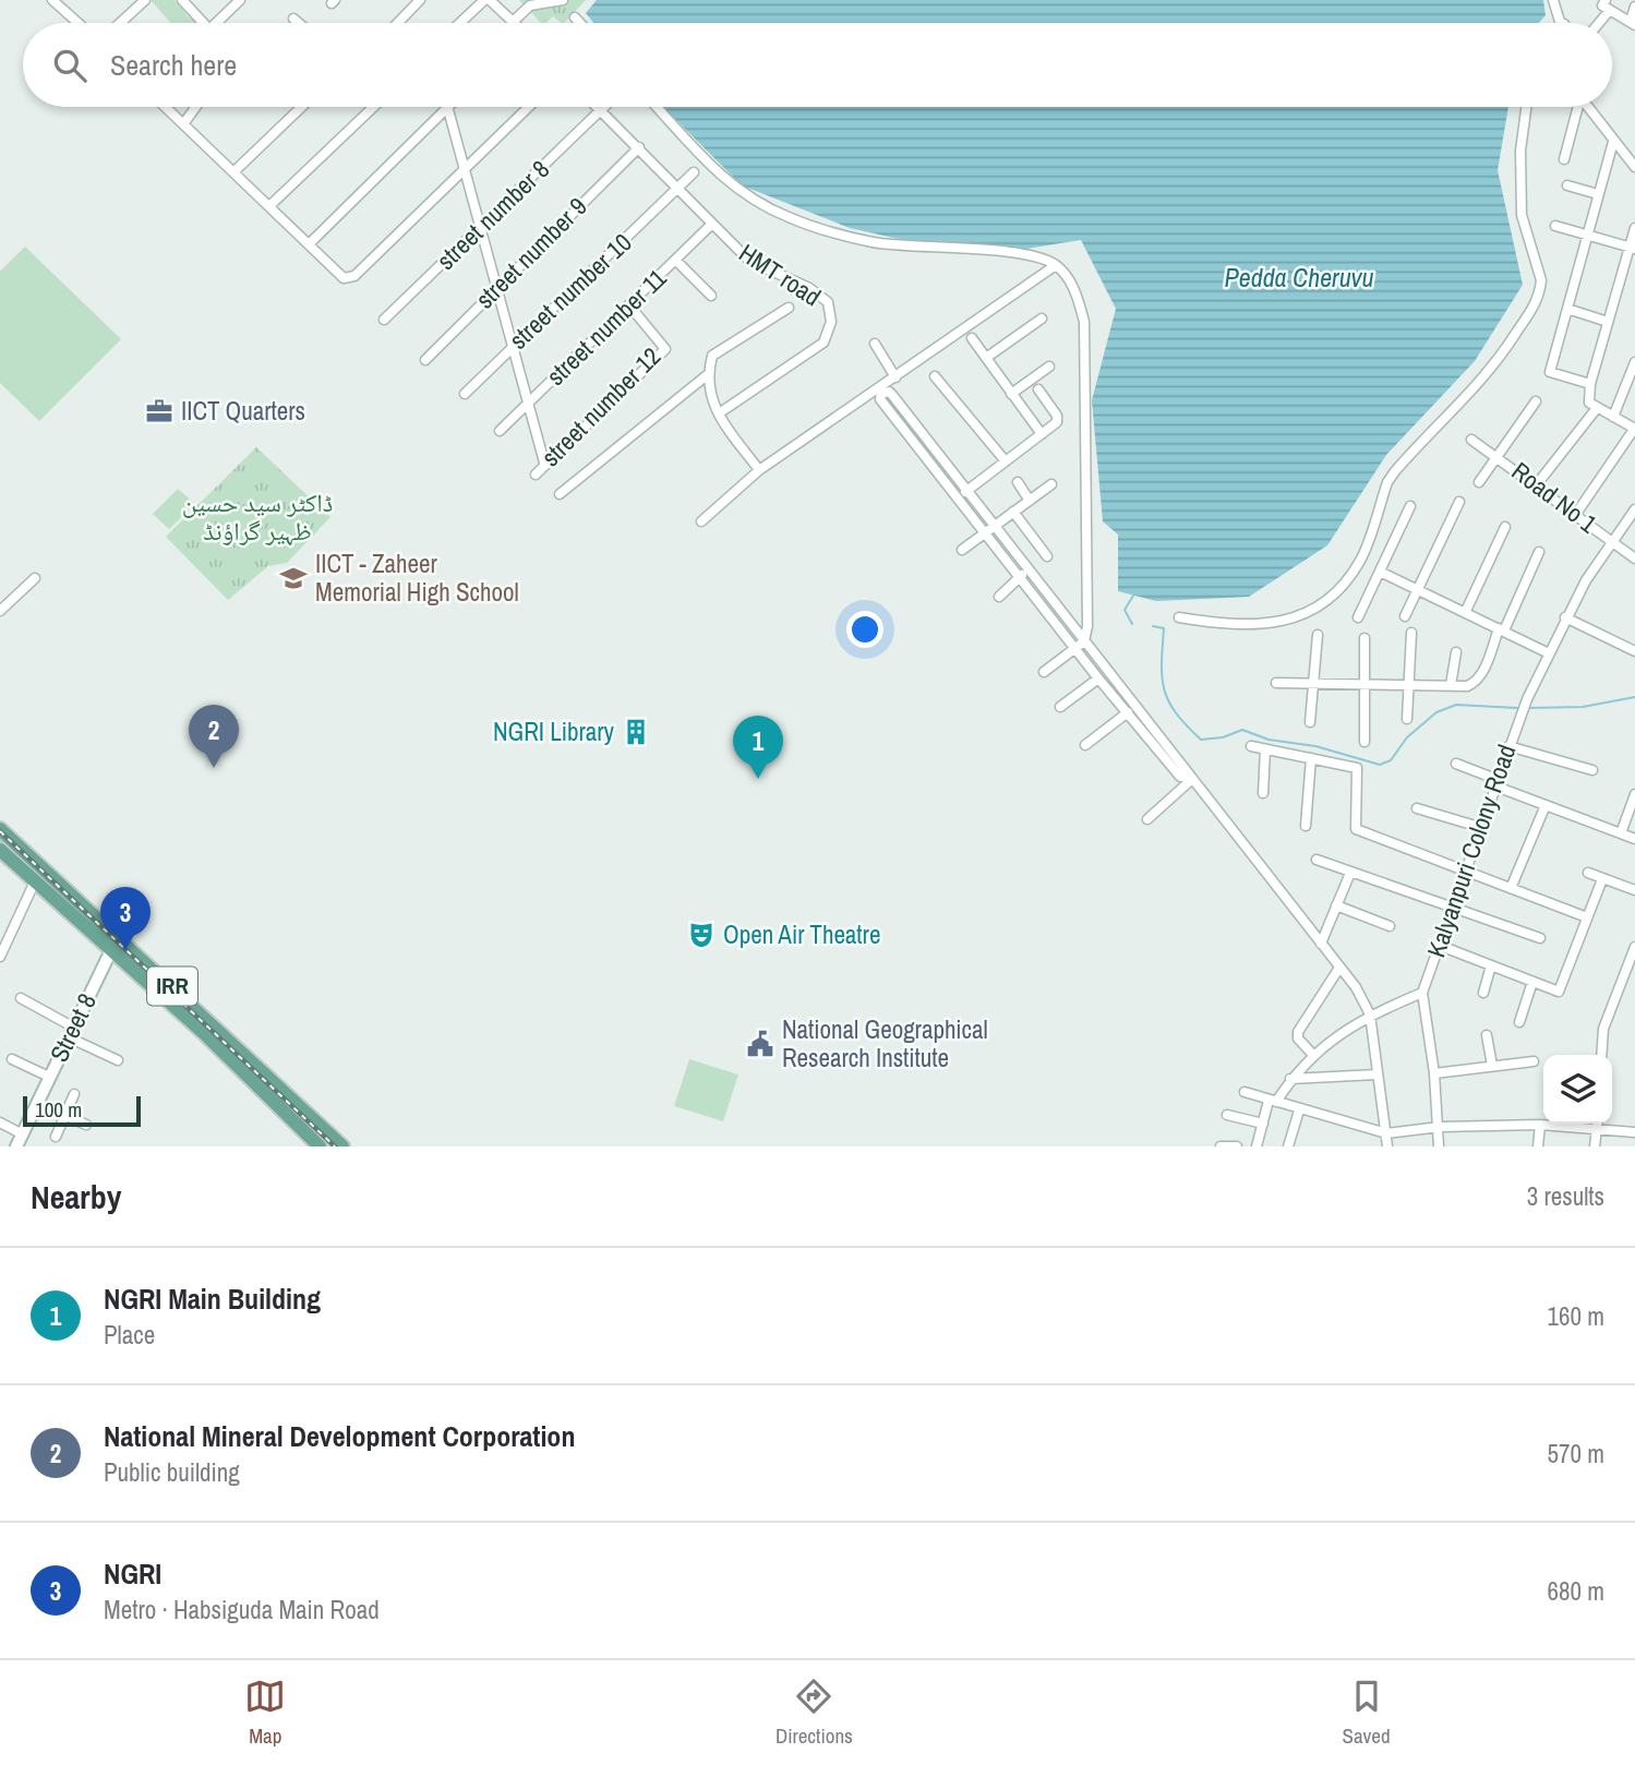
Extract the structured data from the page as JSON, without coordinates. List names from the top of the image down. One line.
{"streets":{"main road":["IRR"],"street":["street number 8","street number 9","HMT road","street number 10","street number 11","street number 12","Road No 1","Kalyanpuri Colony Road","Street 8"]},"crossings":[["street number 8","HMT road"],["street number 9","HMT road"],["HMT road","street number 10"],["HMT road","street number 11"],["street number 11","street number 12"],["Road No 1","Kalyanpuri Colony Road"],["IRR","Street 8"]],"water":["Pedda Cheruvu"],"parks":["ڈاکٹر سید حسین ظہیر گراؤنڈ"],"places":{"office":["IICT Quarters"],"school or university":["IICT - Zaheer Memorial High School"],"building":["NGRI Library"],"theatre":["Open Air Theatre"],"public building":["National Geographical Research Institute"]},"scale_bar":"100 m","page":{"search":"Search here","pins":["2","1","3"],"scale":"100 m","heading":["Nearby","3 results"],"list":[{"mark":"1","name":"NGRI Main Building","note":"Place","value":"160 m"},{"mark":"2","name":"National Mineral Development Corporation","note":"Public building","value":"570 m"},{"mark":"3","name":"NGRI","note":"Metro · Habsiguda Main Road","value":"680 m"}],"nav":["Map","Directions","Saved"]}}
